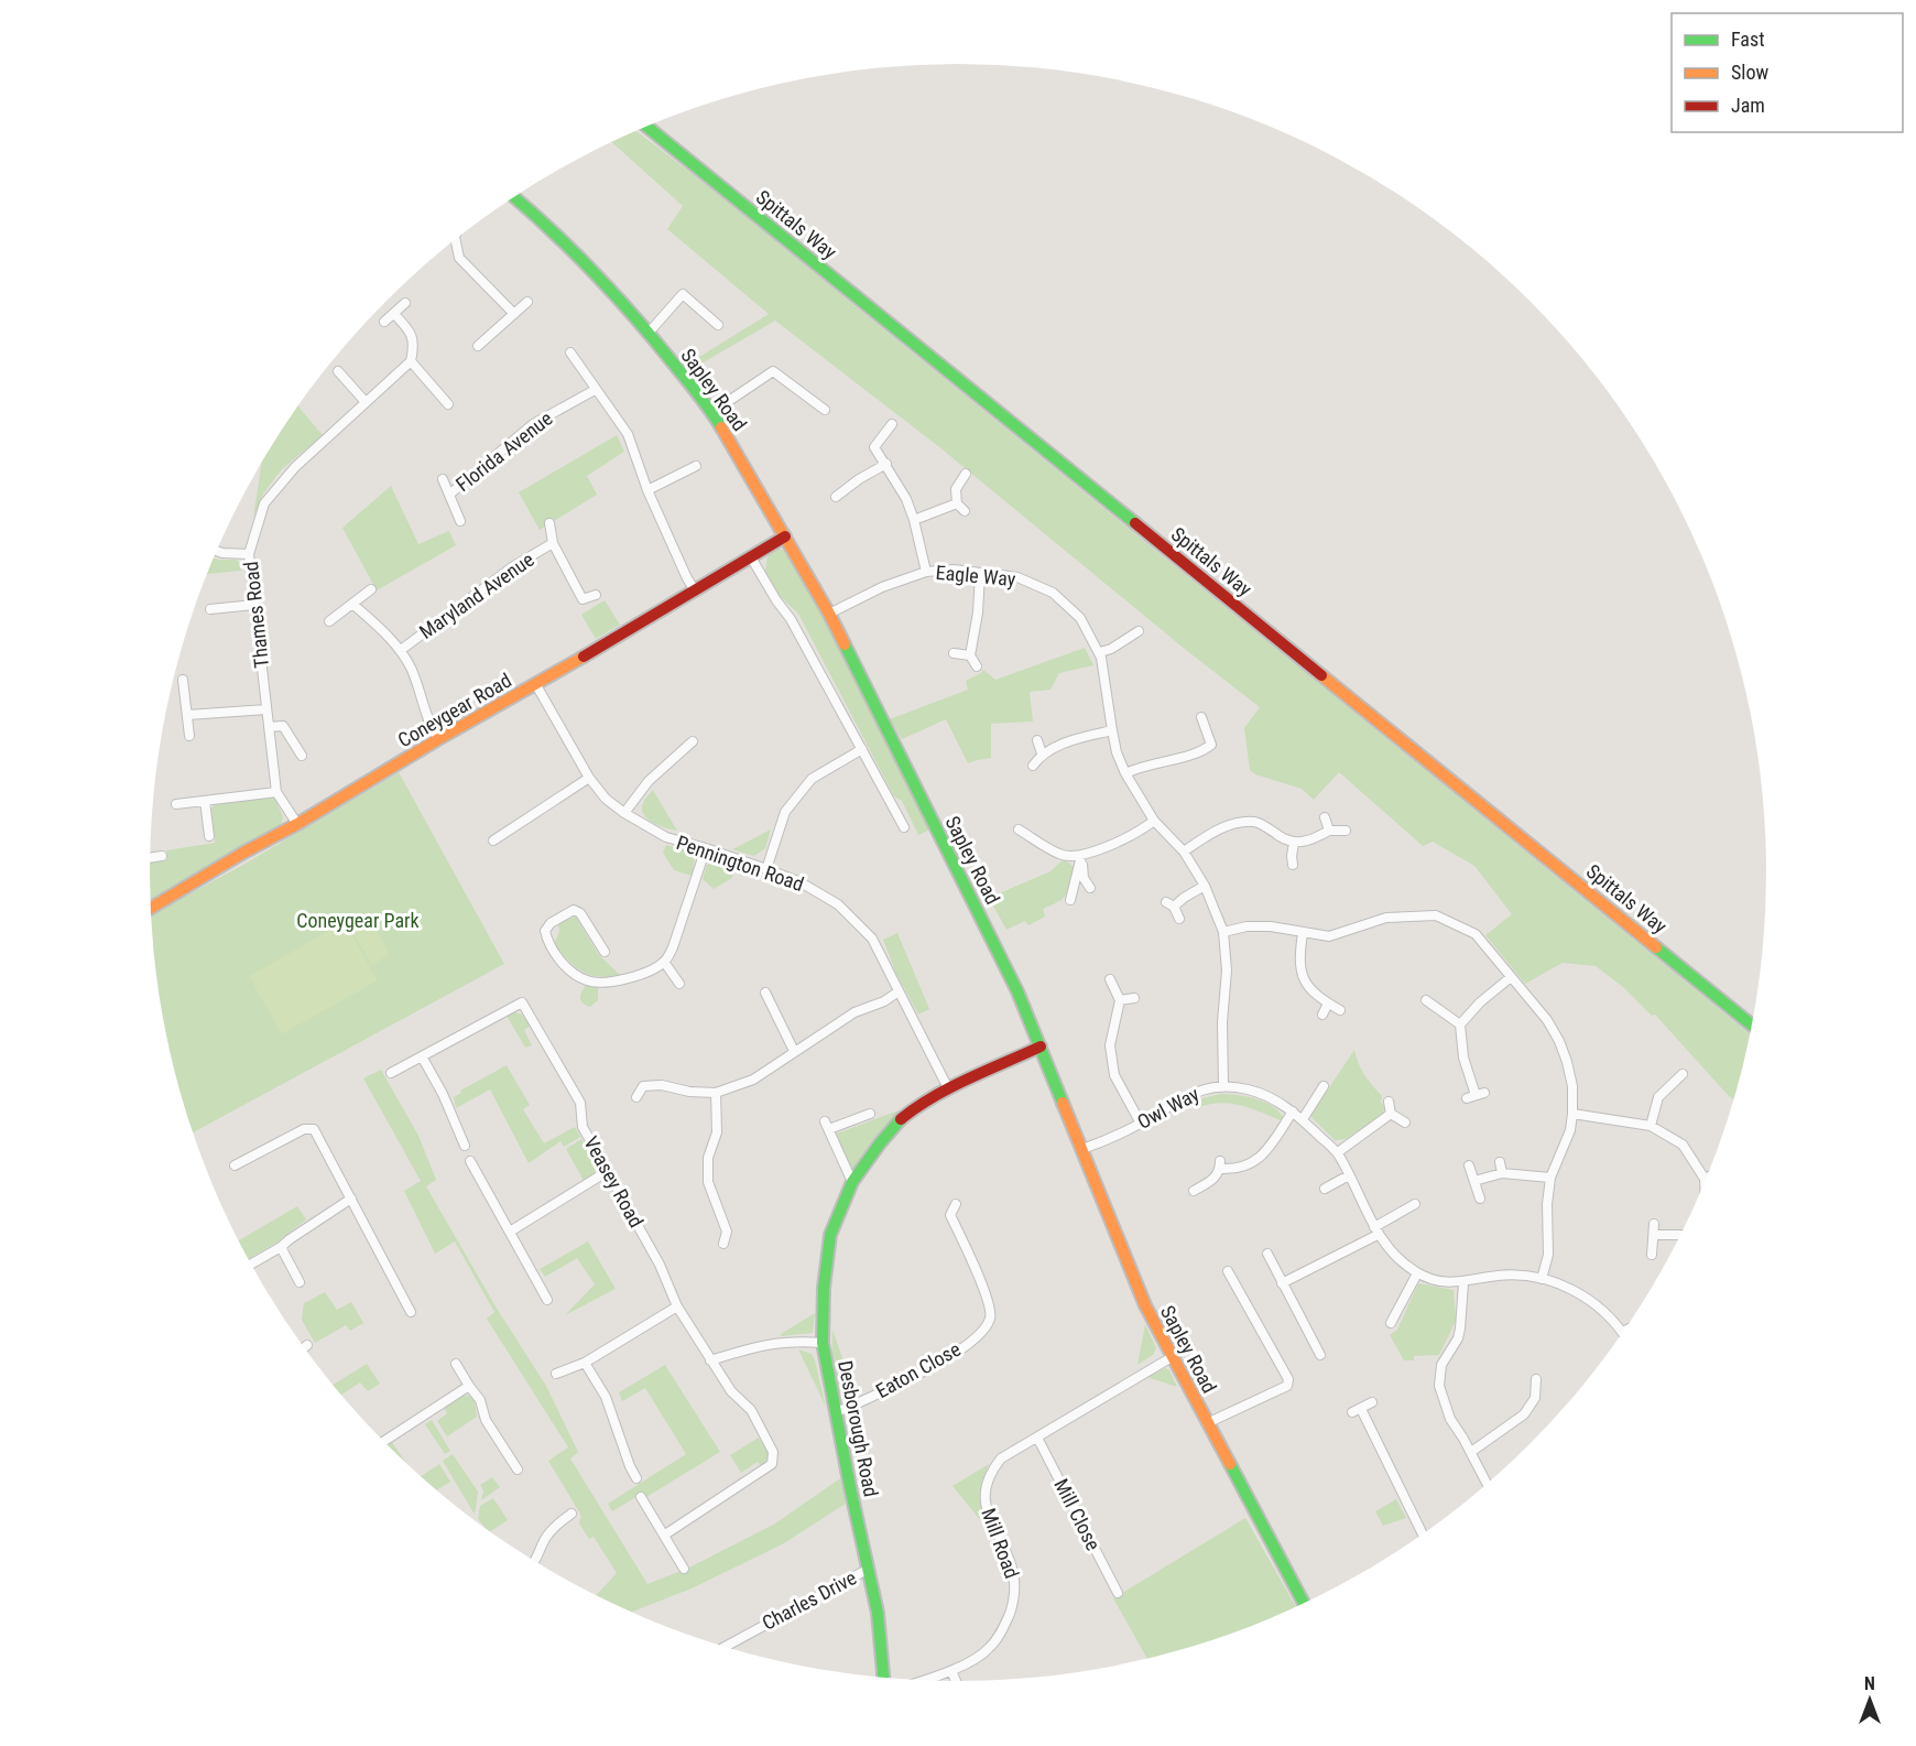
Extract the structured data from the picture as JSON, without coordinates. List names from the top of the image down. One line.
{"streets":{"main road":["Spittals Way","Sapley Road","Coneygear Road","Desborough Road"],"street":["Florida Avenue","Eagle Way","Maryland Avenue","Thames Road","Pennington Road","Owl Way","Veasey Road","Eaton Close","Mill Close","Mill Road","Charles Drive"]},"crossings":[["Sapley Road","Eagle Way"],["Sapley Road","Coneygear Road"],["Sapley Road","Owl Way"],["Sapley Road","Desborough Road"],["Sapley Road","Mill Road"],["Eagle Way","Owl Way"],["Maryland Avenue","Coneygear Road"],["Thames Road","Coneygear Road"],["Coneygear Road","Pennington Road"],["Pennington Road","Desborough Road"],["Eaton Close","Desborough Road"],["Desborough Road","Charles Drive"],["Mill Close","Mill Road"]],"parks":["Coneygear Park"],"legend":["Fast","Slow","Jam"],"north":"top"}
